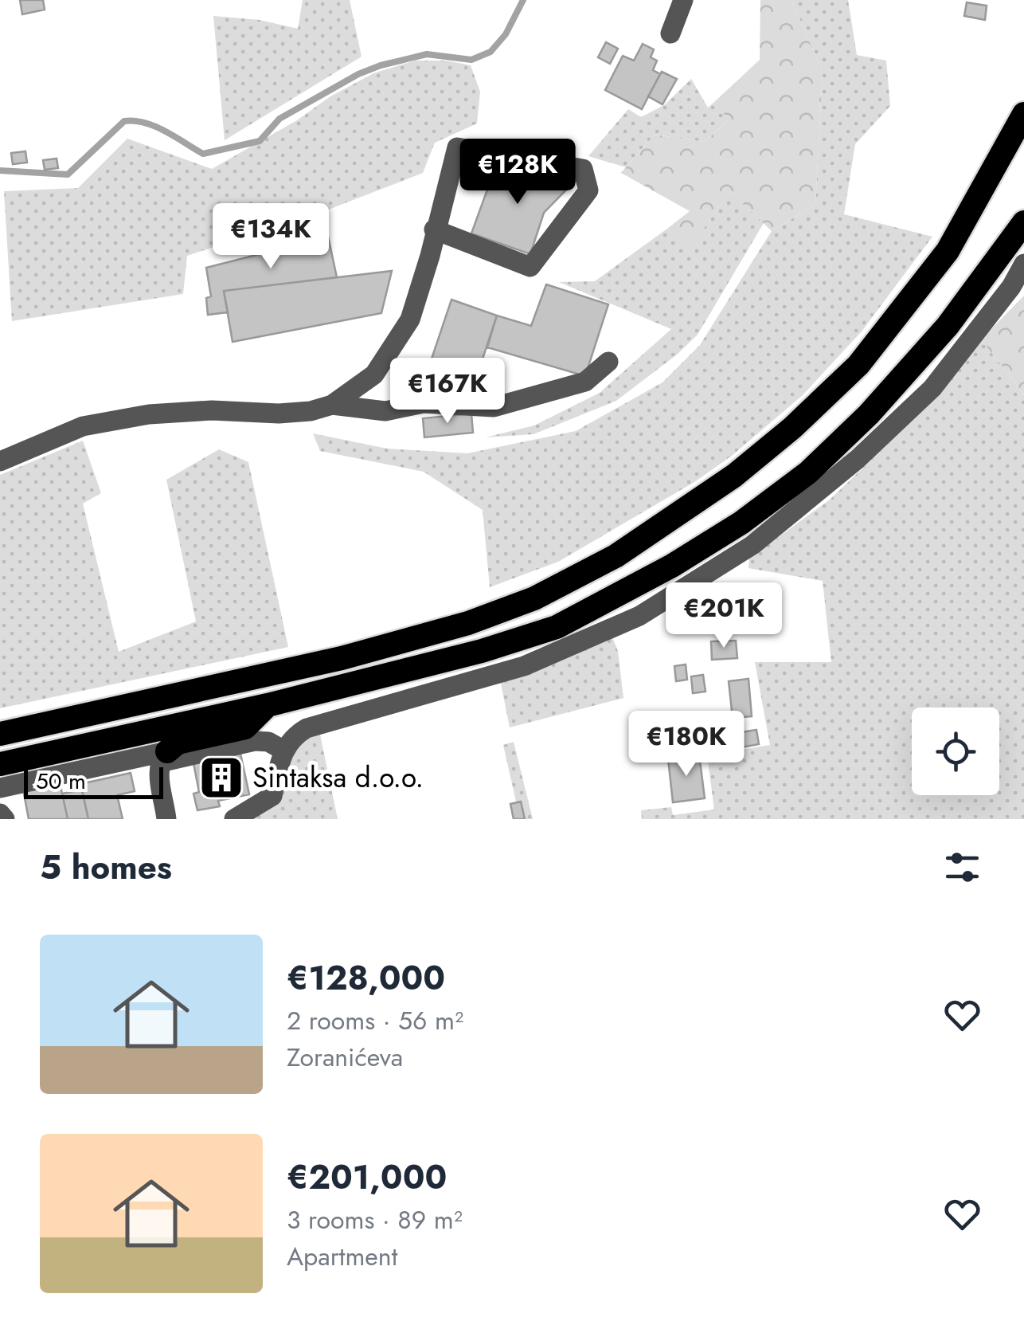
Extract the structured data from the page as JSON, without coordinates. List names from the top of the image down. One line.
{"places":{"building":["Sintaksa d.o.o."]},"scale_bar":"50 m","page":{"price":["€128K","€134K","€167K","€201K","€180K"],"scale":"50 m","heading":"5 homes","list":[{"name":"€128,000","note":"2 rooms · 56 m² · Zoranićeva"},{"name":"€201,000","note":"3 rooms · 89 m² · Apartment"}]}}
